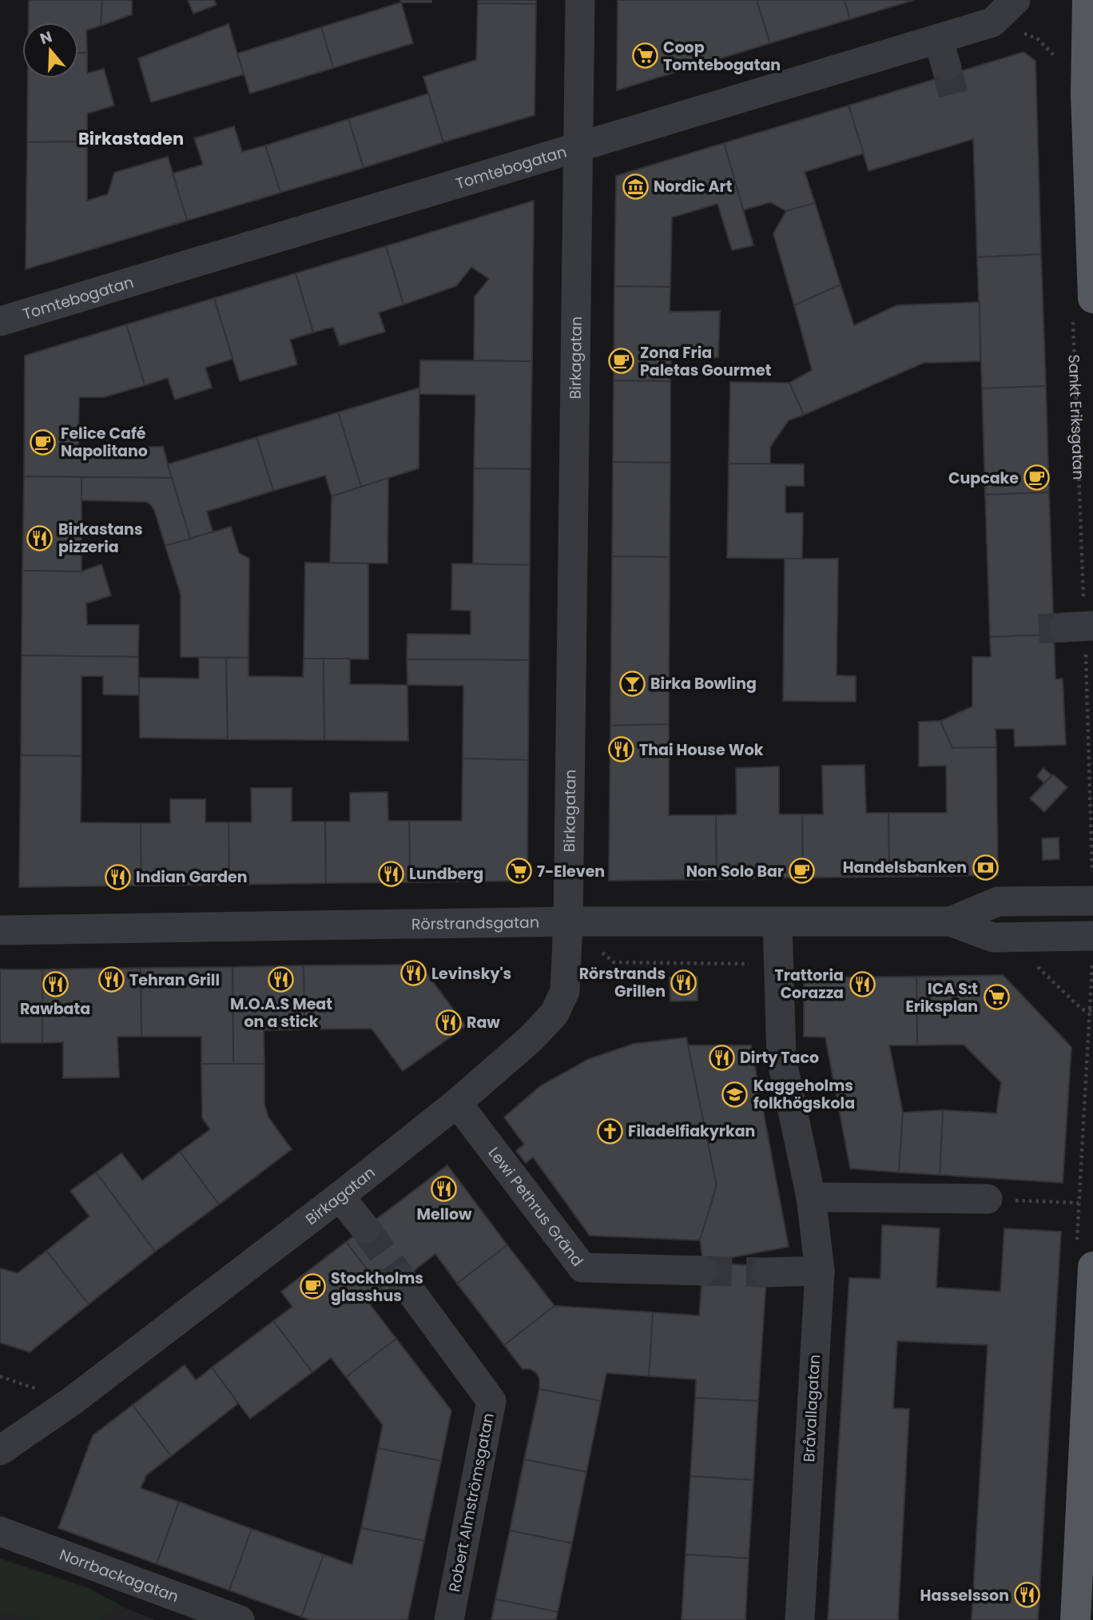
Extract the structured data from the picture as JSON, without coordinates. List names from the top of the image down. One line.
{"streets":{"street":["Tomtebogatan","Birkagatan","Rörstrandsgatan","Lewi Pethrus Gränd","Bråvallagatan","Robert Almströmsgatan","Norrbackagatan"],"path":["Sankt Eriksgatan"]},"crossings":[["Tomtebogatan","Birkagatan"],["Birkagatan","Rörstrandsgatan"],["Birkagatan","Lewi Pethrus Gränd"],["Sankt Eriksgatan","Rörstrandsgatan"],["Rörstrandsgatan","Bråvallagatan"]],"districts":["Birkastaden"],"places":{"supermarket":["Coop Tomtebogatan","7-Eleven","ICA S:t Eriksplan"],"museum":["Nordic Art"],"cafe":["Zona Fria Paletas Gourmet","Felice Café Napolitano","Cupcake","Non Solo Bar","Stockholms glasshus"],"restaurant":["Birkastans pizzeria","Thai House Wok","Lundberg","Indian Garden","Levinsky's","M.O.A.S Meat on a stick","Tehran Grill","Rörstrands Grillen","Rawbata","Trattoria Corazza","Raw","Dirty Taco","Mellow","Hasselsson"],"bar":["Birka Bowling"],"bank":["Handelsbanken"],"school or university":["Kaggeholms folkhögskola"],"church":["Filadelfiakyrkan"]},"north":"top"}
